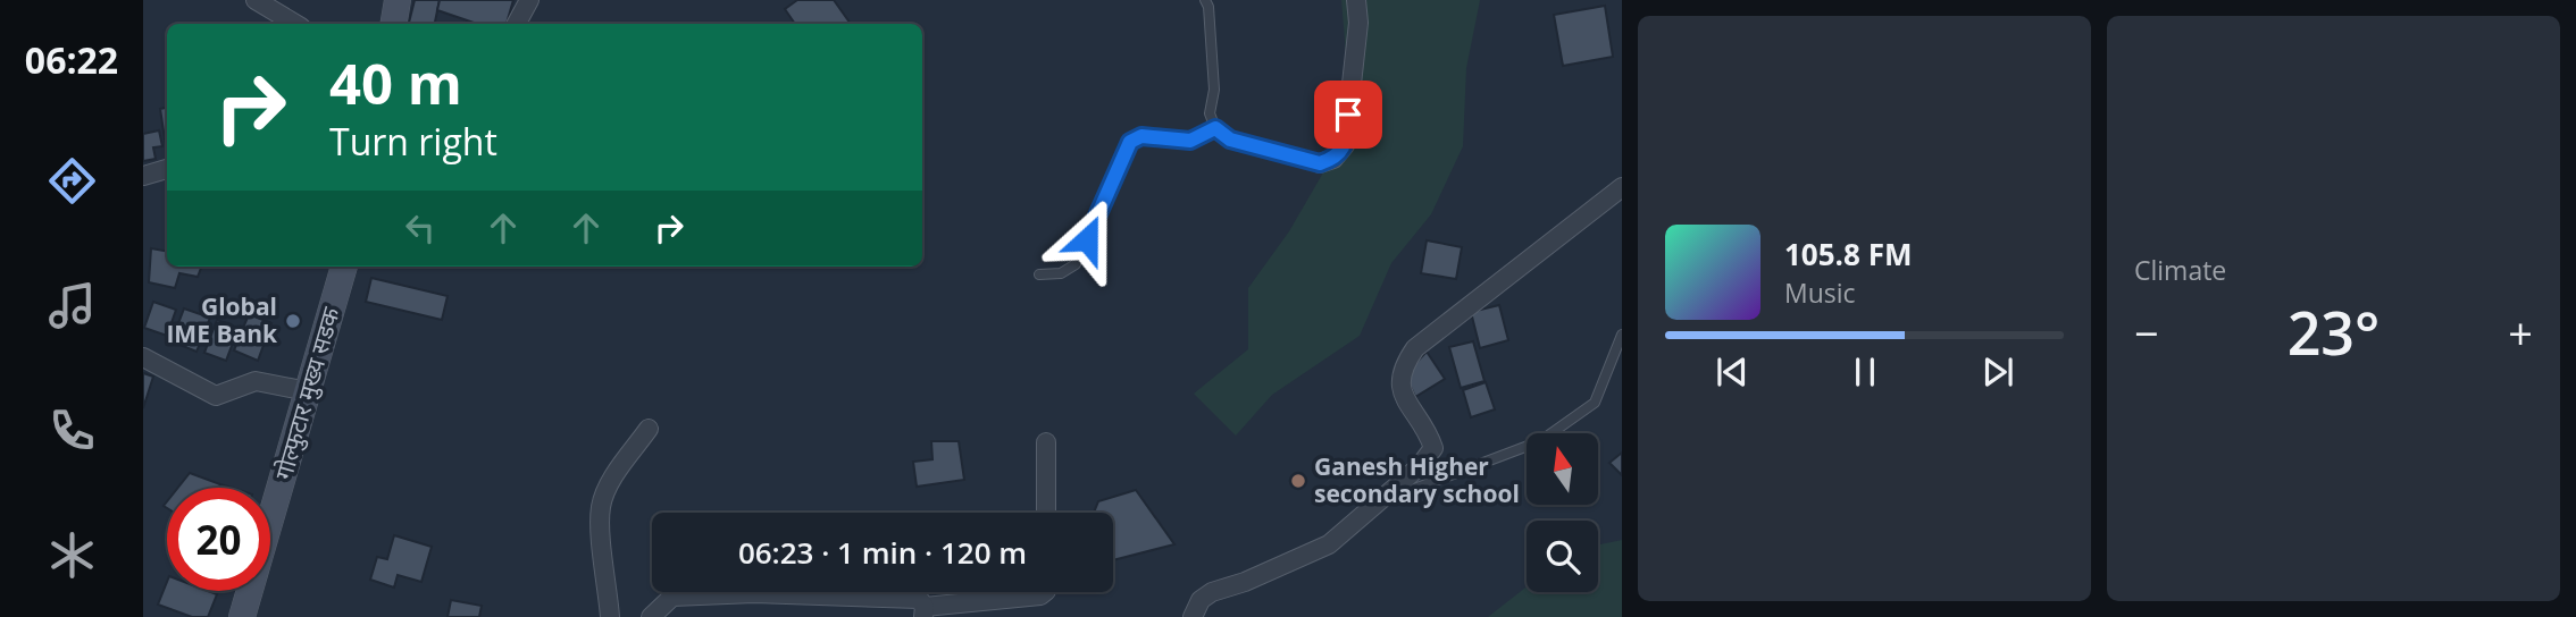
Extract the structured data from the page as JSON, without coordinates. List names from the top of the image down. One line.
{"streets":{"main road":["गोल्फुटार मुख्य सडक"]},"places":["Global IME Bank","Ganesh Higher secondary school"],"north":"top","page":{"tabs":"06:22","tile":"Climate","turn":["40 m","Turn right"],"song":["105.8 FM","Music"],"heat":["−","23°","+"],"limit":"20","trip":"06:23 · 1 min · 120 m"}}
